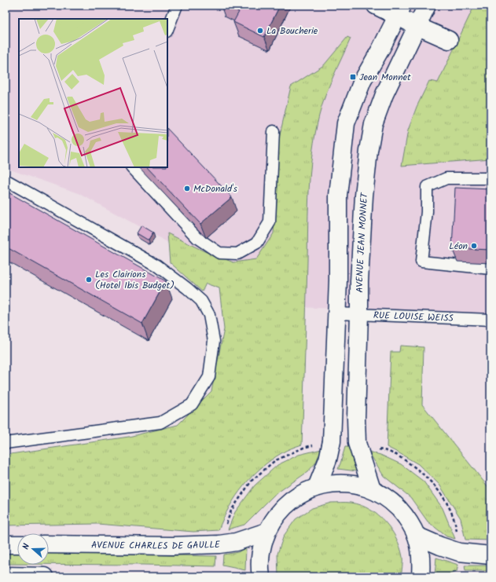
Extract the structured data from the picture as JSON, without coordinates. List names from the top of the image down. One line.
{"streets":{"street":["AVENUE JEAN MONNET","AVENUE CHARLES DE GAULLE"],"lane":["RUE LOUISE WEISS"]},"crossings":[["AVENUE JEAN MONNET","RUE LOUISE WEISS"]],"places":{"other":["La Boucherie","McDonald's","Léon","Les Clairions (Hotel Ibis Budget)"],"transit":["Jean Monnet"]},"north":"left"}
